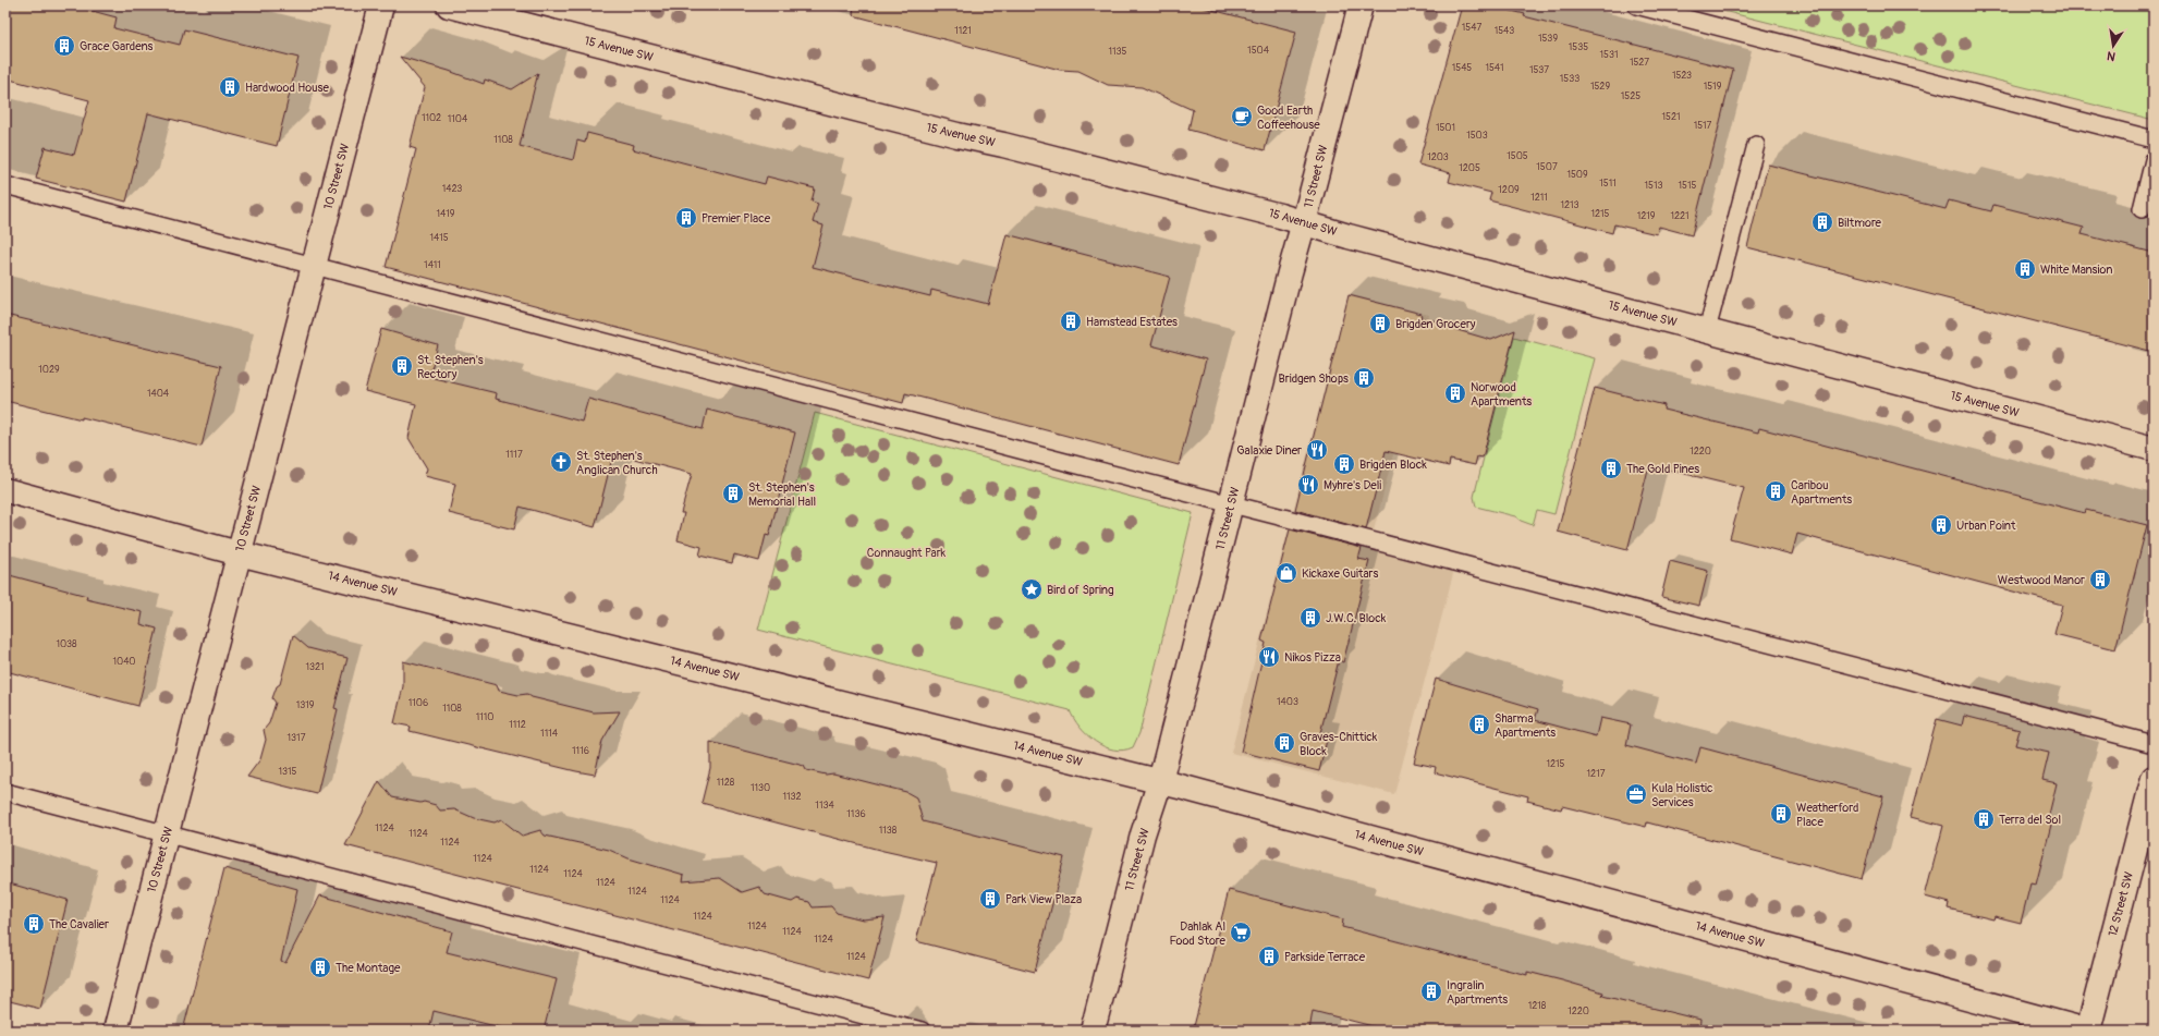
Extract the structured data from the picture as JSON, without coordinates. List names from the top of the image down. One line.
{"streets":{"street":["15 Avenue SW","10 Street SW","11 Street SW","14 Avenue SW","12 Street SW"]},"crossings":[["15 Avenue SW","11 Street SW"],["10 Street SW","14 Avenue SW"],["11 Street SW","14 Avenue SW"],["14 Avenue SW","12 Street SW"]],"parks":["Connaught Park"],"places":{"building":["Grace Gardens","Hardwood House","Premier Place","Biltmore","White Mansion","Hamstead Estates","Brigden Grocery","St. Stephen's Rectory","Bridgen Shops","Norwood Apartments","Brigden Block","The Gold Pines","Caribou Apartments","St. Stephen's Memorial Hall","Urban Point","Westwood Manor","J.W.C. Block","Sharma Apartments","Graves-Chittick Block","Weatherford Place","Terra del Sol","Park View Plaza","The Cavalier","Parkside Terrace","The Montage","Ingralin Apartments"],"cafe":["Good Earth Coffeehouse"],"restaurant":["Galaxie Diner","Myhre's Deli","Nikos Pizza"],"church":["St. Stephen's Anglican Church"],"shop":["Kickaxe Guitars"],"place":["Bird of Spring"],"office":["Kula Holistic Services"],"supermarket":["Dahlak Al Food Store"]},"house_numbers":["1547","1121","1543","1539","1535","1504","1135","1531","1527","1545","1541","1537","1523","1533","1529","1519","1525","1521","1102","1104","1517","1501","1503","1108","1505","1203","1507","1205","1509","1511","1513","1515","1423","1209","1211","1213","1419","1215","1219","1221","1415","1411","1029","1404","1220","1117","1038","1040","1321","1403","1106","1319","1108","1110","1112","1114","1317","1116","1215","1315","1217","1128","1130","1132","1134","1136","1124","1138","1124","1124","1124","1124","1124","1124","1124","1124","1124","1124","1124","1124","1124","1218","1220"],"north":"bottom"}
